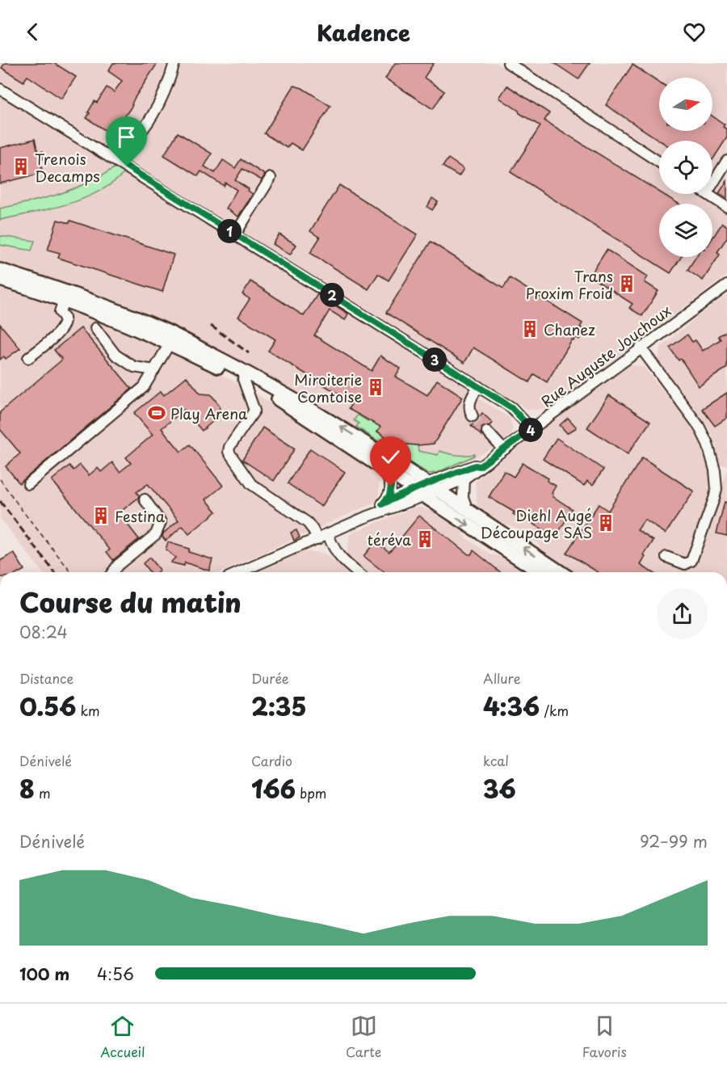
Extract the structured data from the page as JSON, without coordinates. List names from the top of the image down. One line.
{"streets":{"street":["Rue Auguste Jouchoux"]},"places":{"building":["Trenois Decamps","Trans Proxim Froid","Chanez","Miroiterie Comtoise","Festina","Diehl Augé Découpage SAS","téréva"],"sports":["Play Arena"]},"north":"right","page":{"header":"Kadence","pins":["1","2","3","4"],"heading":["Course du matin","08:24"],"stats":[["Distance","0.56 km"],["Durée","2:35"],["Allure","4:36 /km"],["Dénivelé","8 m"],["Cardio","166 bpm"],["kcal","36"]],"chart":["Dénivelé","92–99 m"],"list":[{"name":"100 m","note":"4:56"}],"tabs":["Accueil","Carte","Favoris"]}}
